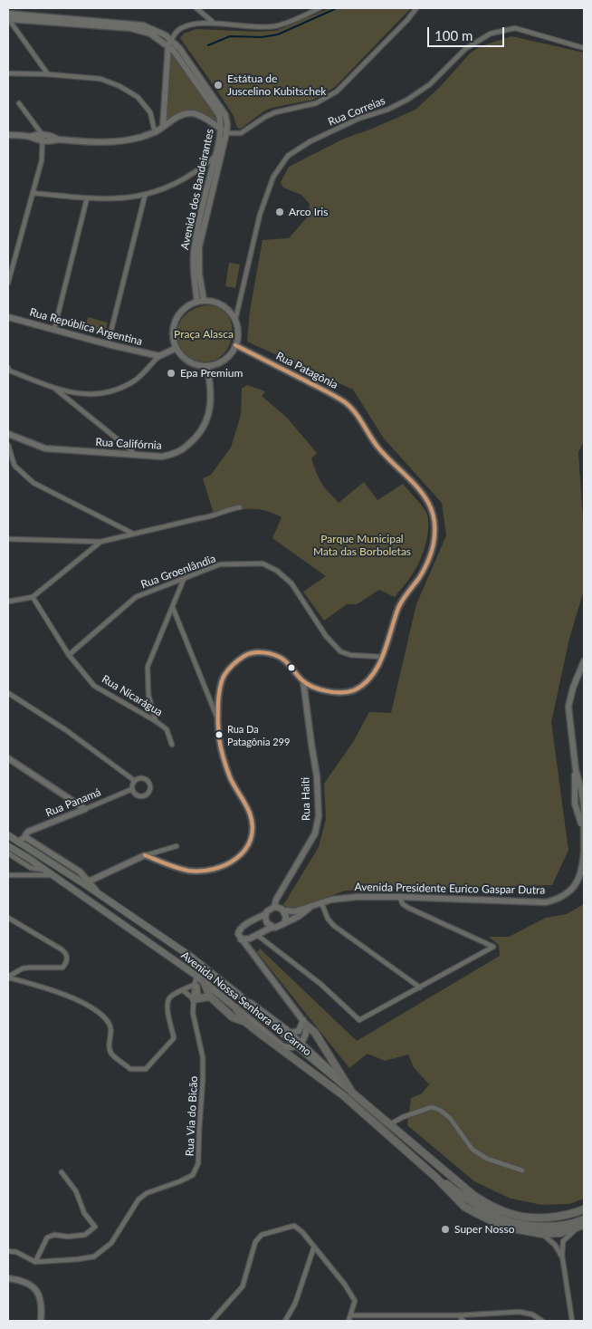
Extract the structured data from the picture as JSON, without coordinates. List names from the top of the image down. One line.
{"streets":{"main road":["Avenida Nossa Senhora do Carmo"],"street":["Rua Correias","Avenida dos Bandeirantes","Rua República Argentina","Rua Patagônia","Rua Califórnia","Rua Groenlândia","Rua Nicarágua","Rua Haiti","Rua Panamá","Avenida Presidente Eurico Gaspar Dutra","Rua Via do Bicão"]},"crossings":[["Rua Correias","Avenida dos Bandeirantes"],["Rua Correias","Rua Patagônia"],["Rua Correias","Rua Califórnia"],["Avenida dos Bandeirantes","Rua Patagônia"],["Avenida dos Bandeirantes","Rua Califórnia"],["Rua Patagônia","Rua Califórnia"],["Rua Patagônia","Rua Groenlândia"],["Rua Patagônia","Rua Haiti"],["Rua Groenlândia","Rua Nicarágua"],["Rua Haiti","Avenida Presidente Eurico Gaspar Dutra"],["Rua Panamá","Avenida Nossa Senhora do Carmo"],["Avenida Nossa Senhora do Carmo","Rua Via do Bicão"]],"parks":["Praça Alasca","Parque Municipal Mata das Borboletas"],"places":["Estátua de Juscelino Kubitschek","Arco Iris","Epa Premium","Rua Da Patagônia 299","Super Nosso"],"scale_bar":"100 m"}
